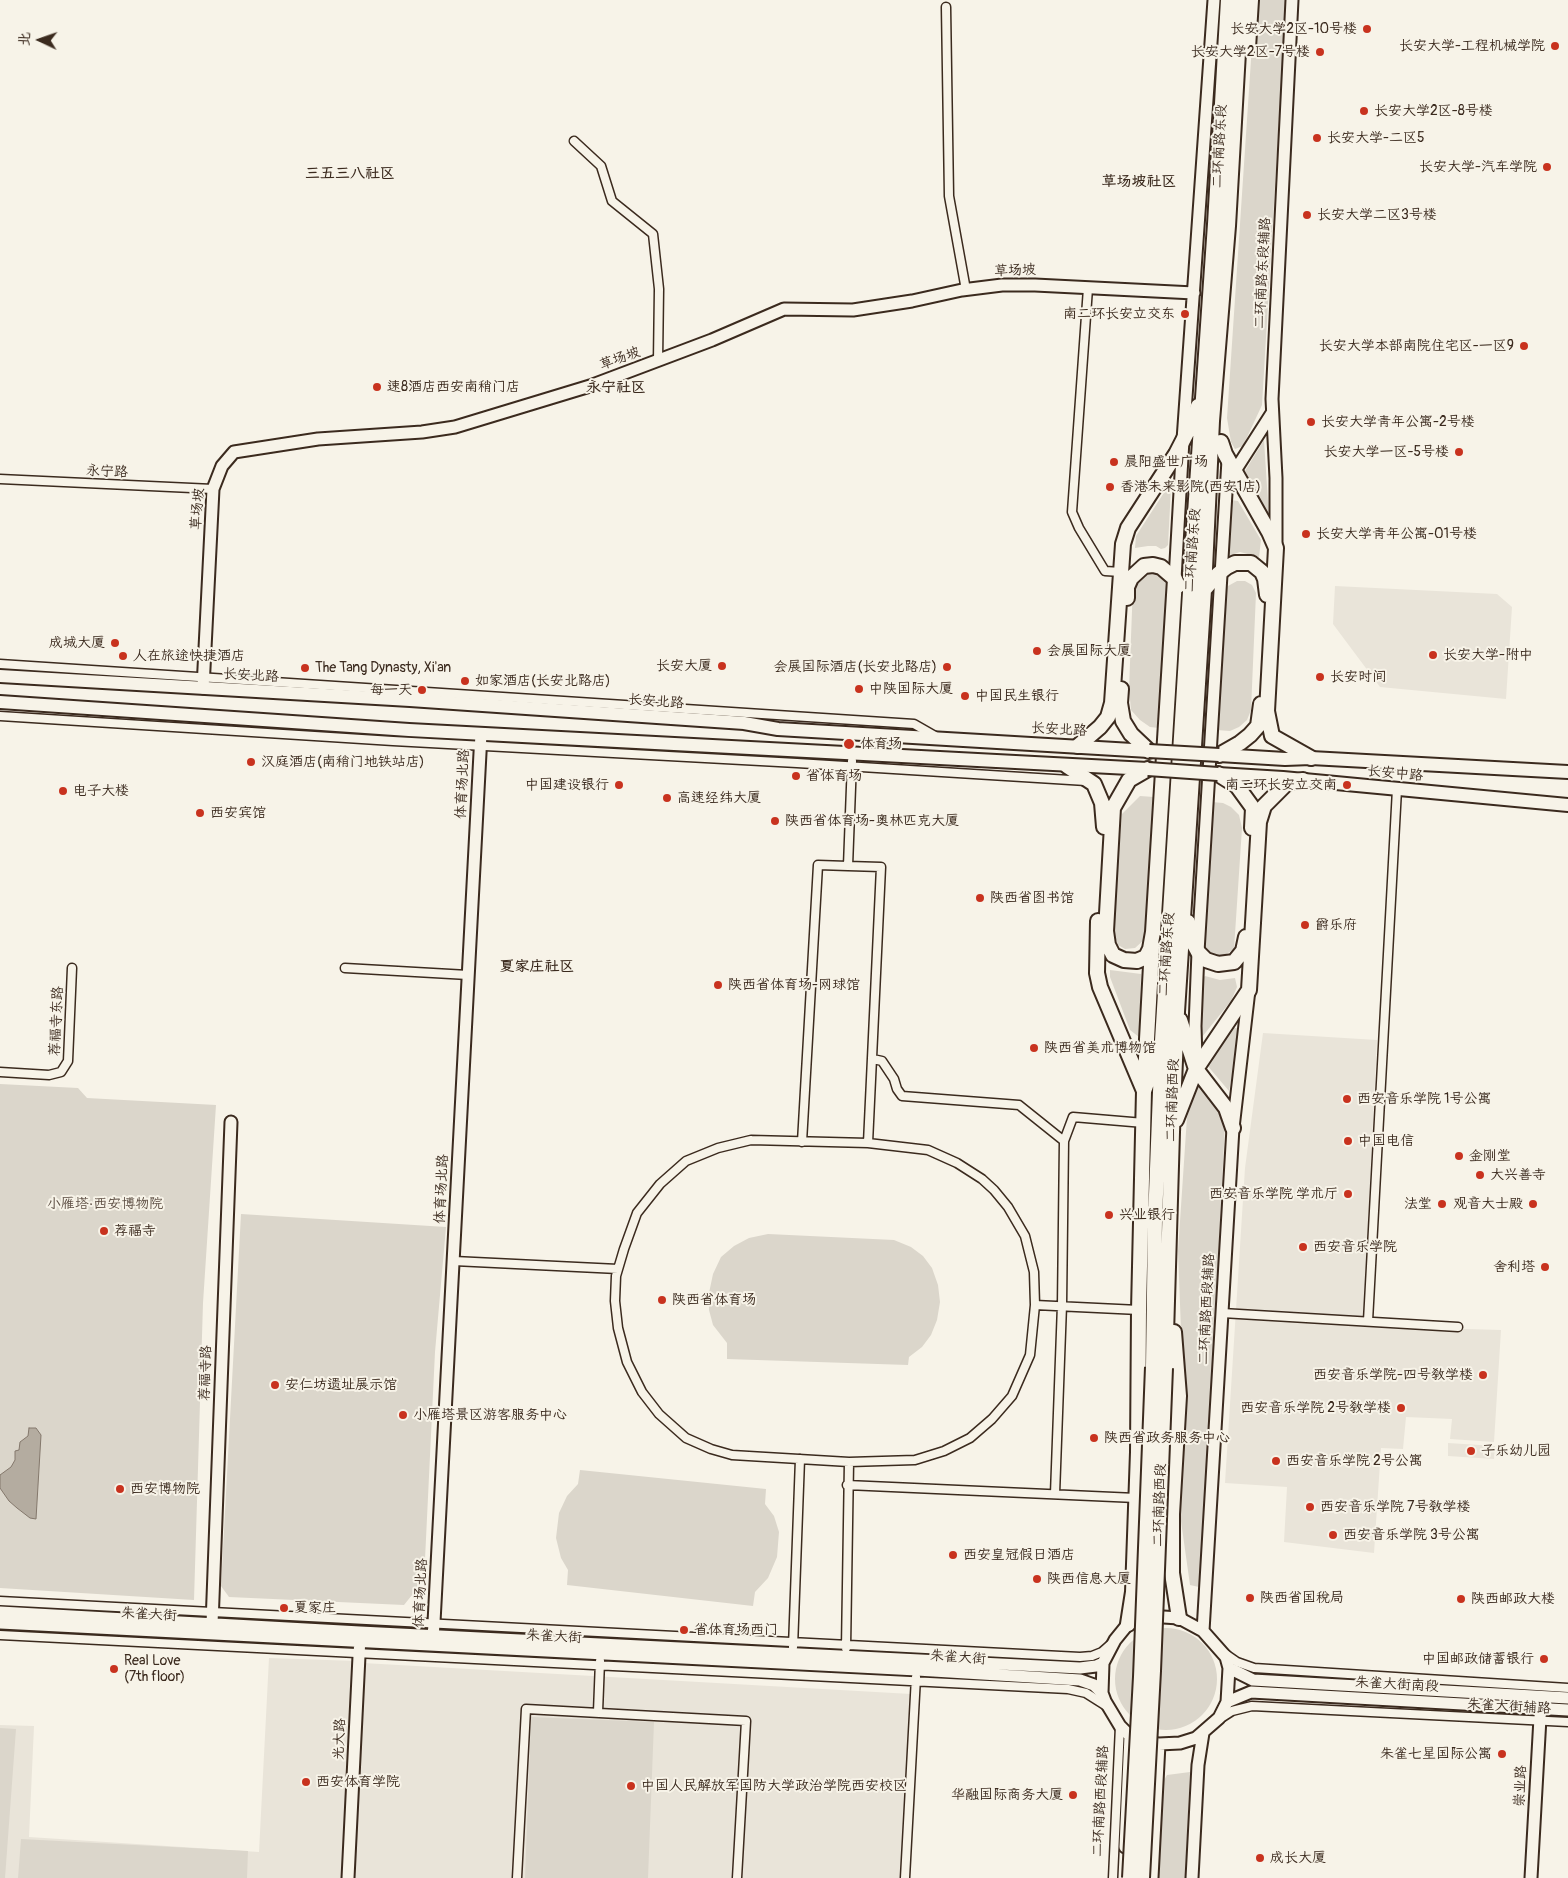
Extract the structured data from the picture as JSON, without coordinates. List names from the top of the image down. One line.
{"streets":{"highway":["二环南路东段","二环南路西段"],"main road":["草场坡","二环南路东段辅路","长安北路","长安中路","体育场北路","二环南路西段辅路","荐福寺路","朱雀大街","朱雀大街南段","光大路","崇业路"],"street":["永宁路","荐福寺东路","朱雀大街辅路"]},"crossings":[["二环南路东段","二环南路西段"],["草场坡","永宁路"],["草场坡","长安北路"],["长安北路","长安中路"],["体育场北路","朱雀大街"],["二环南路西段辅路","朱雀大街"],["二环南路西段辅路","朱雀大街南段"],["二环南路西段辅路","朱雀大街辅路"],["荐福寺路","朱雀大街"],["朱雀大街","朱雀大街南段"],["朱雀大街","朱雀大街辅路"],["朱雀大街","光大路"],["朱雀大街南段","朱雀大街辅路"],["朱雀大街南段","崇业路"],["朱雀大街辅路","崇业路"]],"districts":["三五三八社区","草场坡社区","永宁社区","夏家庄社区"],"parks":["小雁塔·西安博物院"],"places":["长安大学2区-10号楼","长安大学-工程机械学院","长安大学2区-7号楼","长安大学2区-8号楼","长安大学-二区5","长安大学-汽车学院","长安大学二区3号楼","南二环长安立交东","长安大学本部南院住宅区-一区9","速8酒店西安南稍门店","长安大学青年公寓-2号楼","长安大学一区-5号楼","晨阳盛世广场","香港未来影院(西安1店)","长安大学青年公寓-01号楼","成城大厦","会展国际大厦","长安大学-附中","人在旅途快捷酒店","长安大厦","会展国际酒店(长安北路店)","The Tang Dynasty, Xi'an","长安时间","如家酒店(长安北路店)","中陕国际大厦","每一天","中国民生银行","体育场","汉庭酒店(南稍门地铁站店)","省体育场","中国建设银行","南二环长安立交南","电子大楼","高速经纬大厦","西安宾馆","陕西省体育场-奥林匹克大厦","陕西省图书馆","爵乐府","陕西省体育场-网球馆","陕西省美术博物馆","西安音乐学院 1号公寓","中国电信","金刚堂","大兴善寺","西安音乐学院 学术厅","法堂","观音大士殿","兴业银行","荐福寺","西安音乐学院","舍利塔","陕西省体育场","西安音乐学院-四号教学楼","安仁坊遗址展示馆","西安音乐学院 2号教学楼","小雁塔景区游客服务中心","陕西省政务服务中心","子乐幼儿园","西安音乐学院 2号公寓","西安博物院","西安音乐学院 7号教学楼","西安音乐学院 3号公寓","西安皇冠假日酒店","陕西信息大厦","陕西省国税局","陕西邮政大楼","夏家庄","省体育场西门","中国邮政储蓄银行","Real Love (7th floor)","朱雀七星国际公寓","西安体育学院","中国人民解放军国防大学政治学院西安校区","华融国际商务大厦","成长大厦"],"north":"left"}
